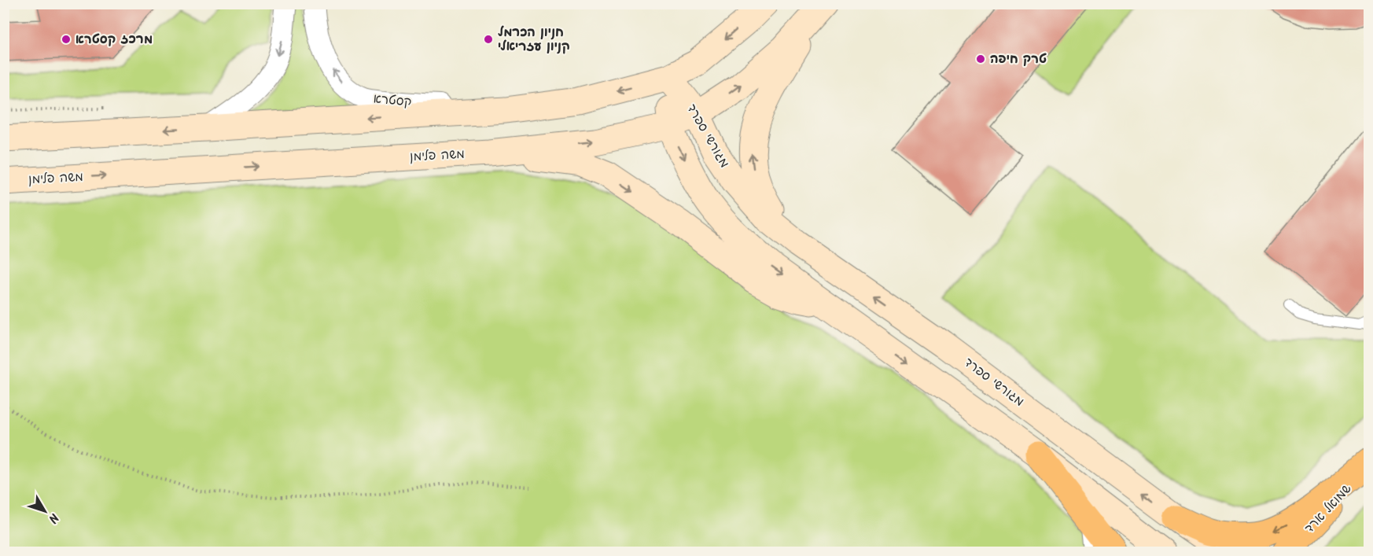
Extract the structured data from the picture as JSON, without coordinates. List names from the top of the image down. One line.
{"streets":{"highway":["שמואל ארד"],"main road":["מגורשי ספרד","משה פלימן"],"street":["קסטרא"]},"crossings":[["מגורשי ספרד","משה פלימן"]],"one_way":["קסטרא"],"places":["מרכז קסטרא","חניון הכרמל קניון עזריאלי","טרק חיפה"],"north":"bottom right"}
